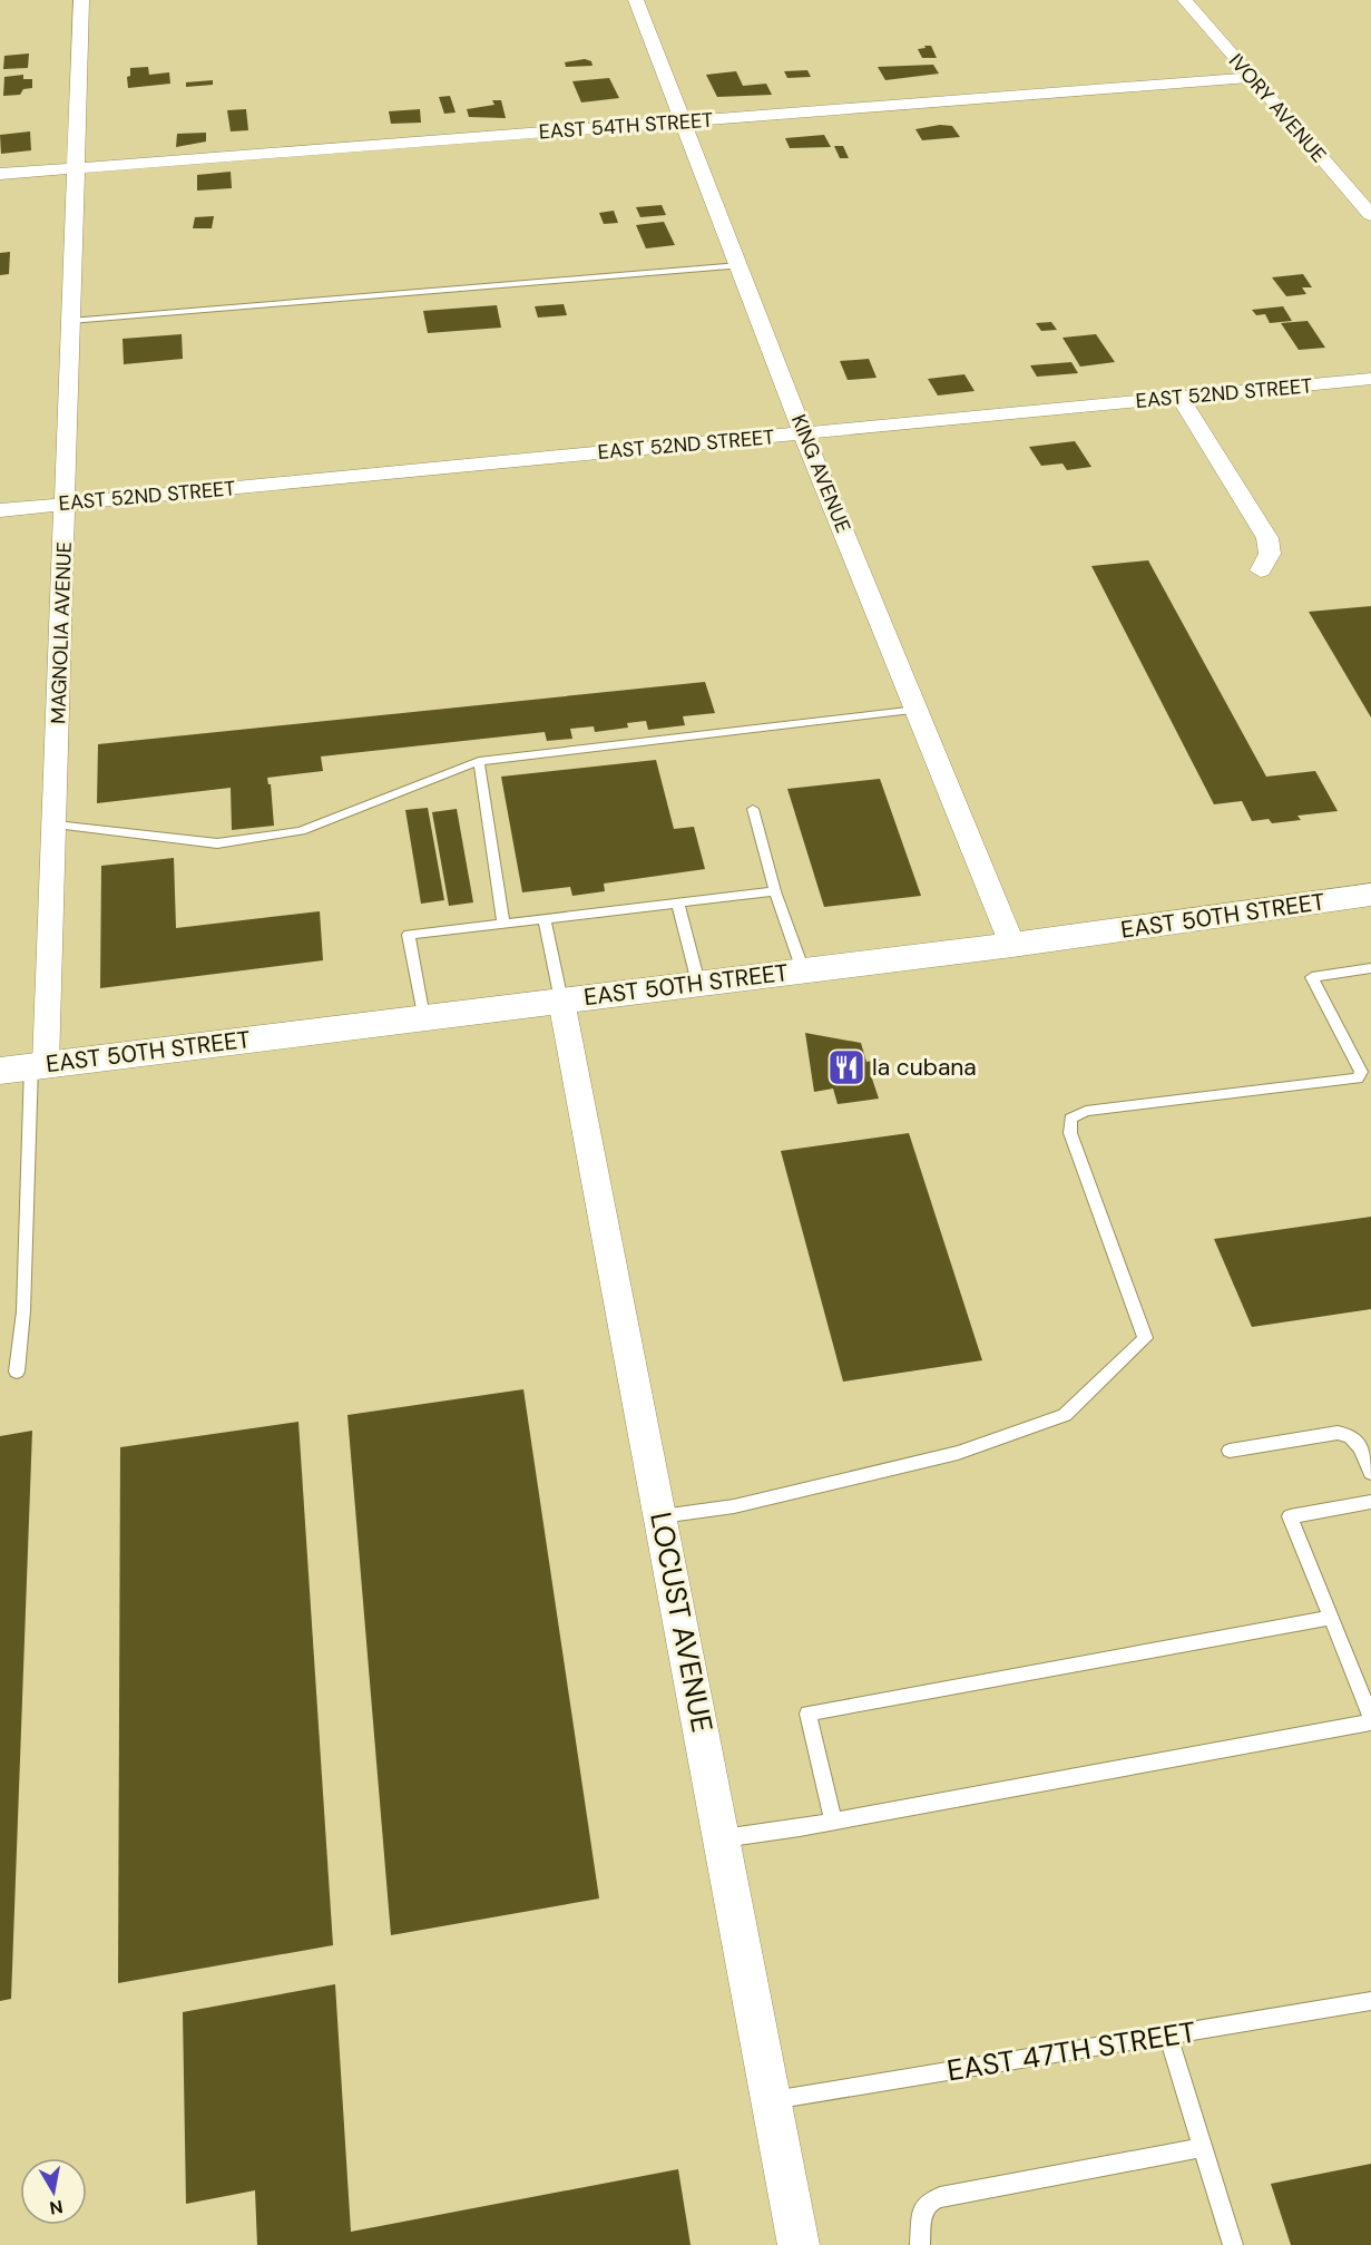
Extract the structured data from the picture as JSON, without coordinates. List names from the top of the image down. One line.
{"streets":{"main road":["EAST 50TH STREET"],"street":["IVORY AVENUE","EAST 54TH STREET","EAST 52ND STREET","KING AVENUE","MAGNOLIA AVENUE","LOCUST AVENUE"],"lane":["EAST 47TH STREET"]},"crossings":[["IVORY AVENUE","EAST 54TH STREET"],["EAST 54TH STREET","KING AVENUE"],["EAST 54TH STREET","MAGNOLIA AVENUE"],["EAST 52ND STREET","KING AVENUE"],["EAST 52ND STREET","MAGNOLIA AVENUE"],["KING AVENUE","EAST 50TH STREET"],["MAGNOLIA AVENUE","EAST 50TH STREET"],["EAST 50TH STREET","LOCUST AVENUE"],["LOCUST AVENUE","EAST 47TH STREET"]],"places":{"restaurant":["la cubana"]},"north":"bottom"}
